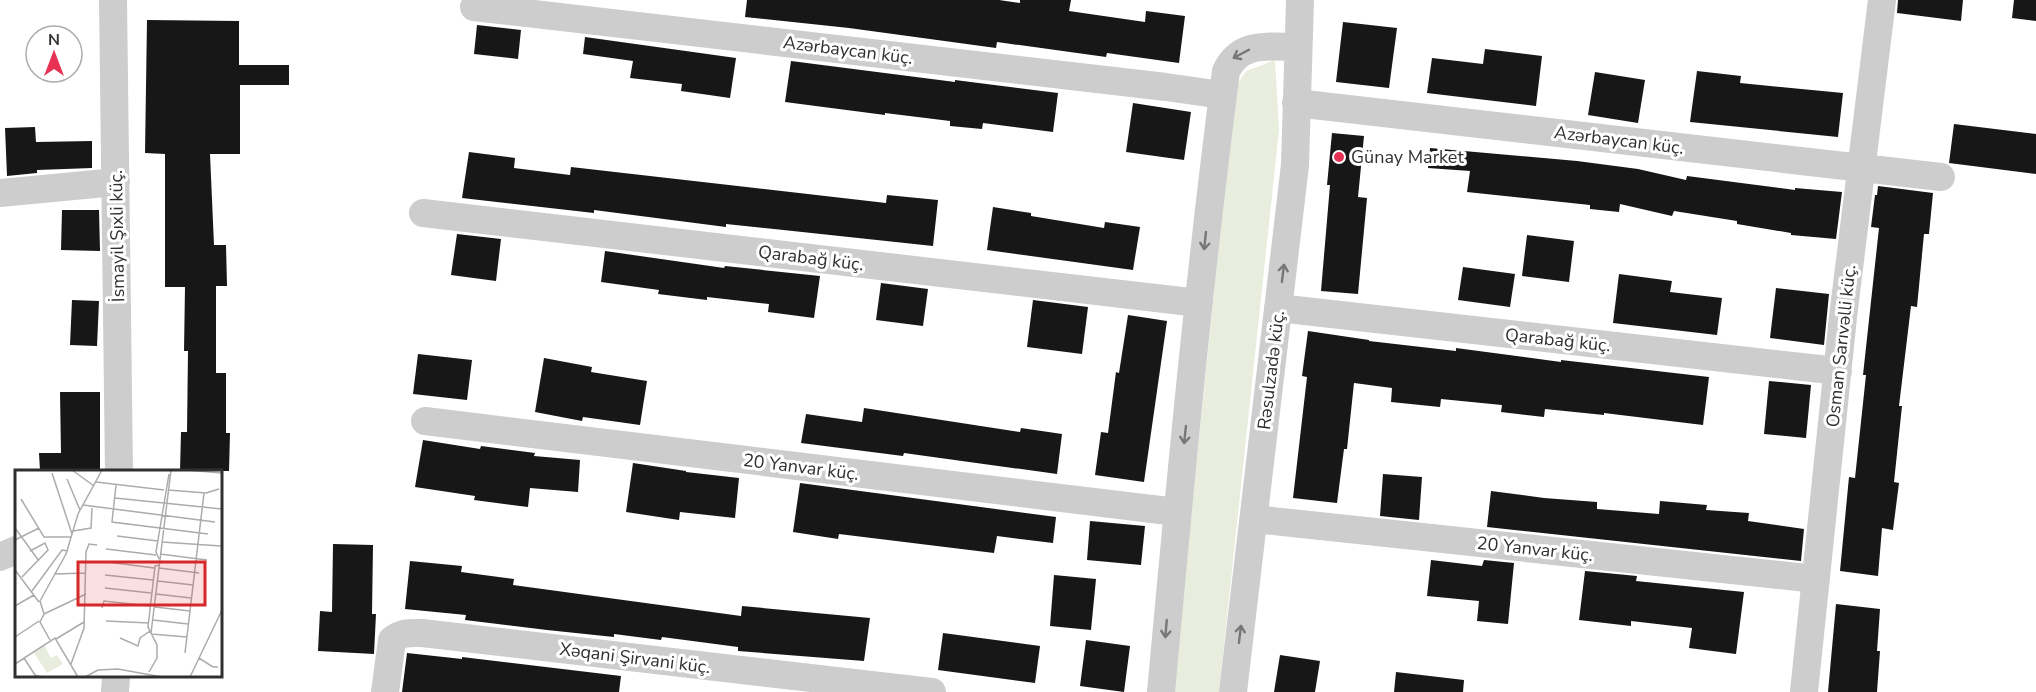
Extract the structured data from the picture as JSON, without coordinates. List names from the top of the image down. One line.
{"streets":{"street":["Azərbaycan küç.","İsmayil Şıxli küç.","Qarabağ küç.","Osman Sarıvəlli küç.","Rəsulzadə küç.","20 Yanvar küç.","Xəqani Şirvani küç."]},"crossings":[["Azərbaycan küç.","Osman Sarıvəlli küç."],["Azərbaycan küç.","Rəsulzadə küç."],["Qarabağ küç.","Osman Sarıvəlli küç."],["Qarabağ küç.","Rəsulzadə küç."],["Osman Sarıvəlli küç.","20 Yanvar küç."],["Rəsulzadə küç.","20 Yanvar küç."]],"places":["Günay Market"],"north":"top"}
